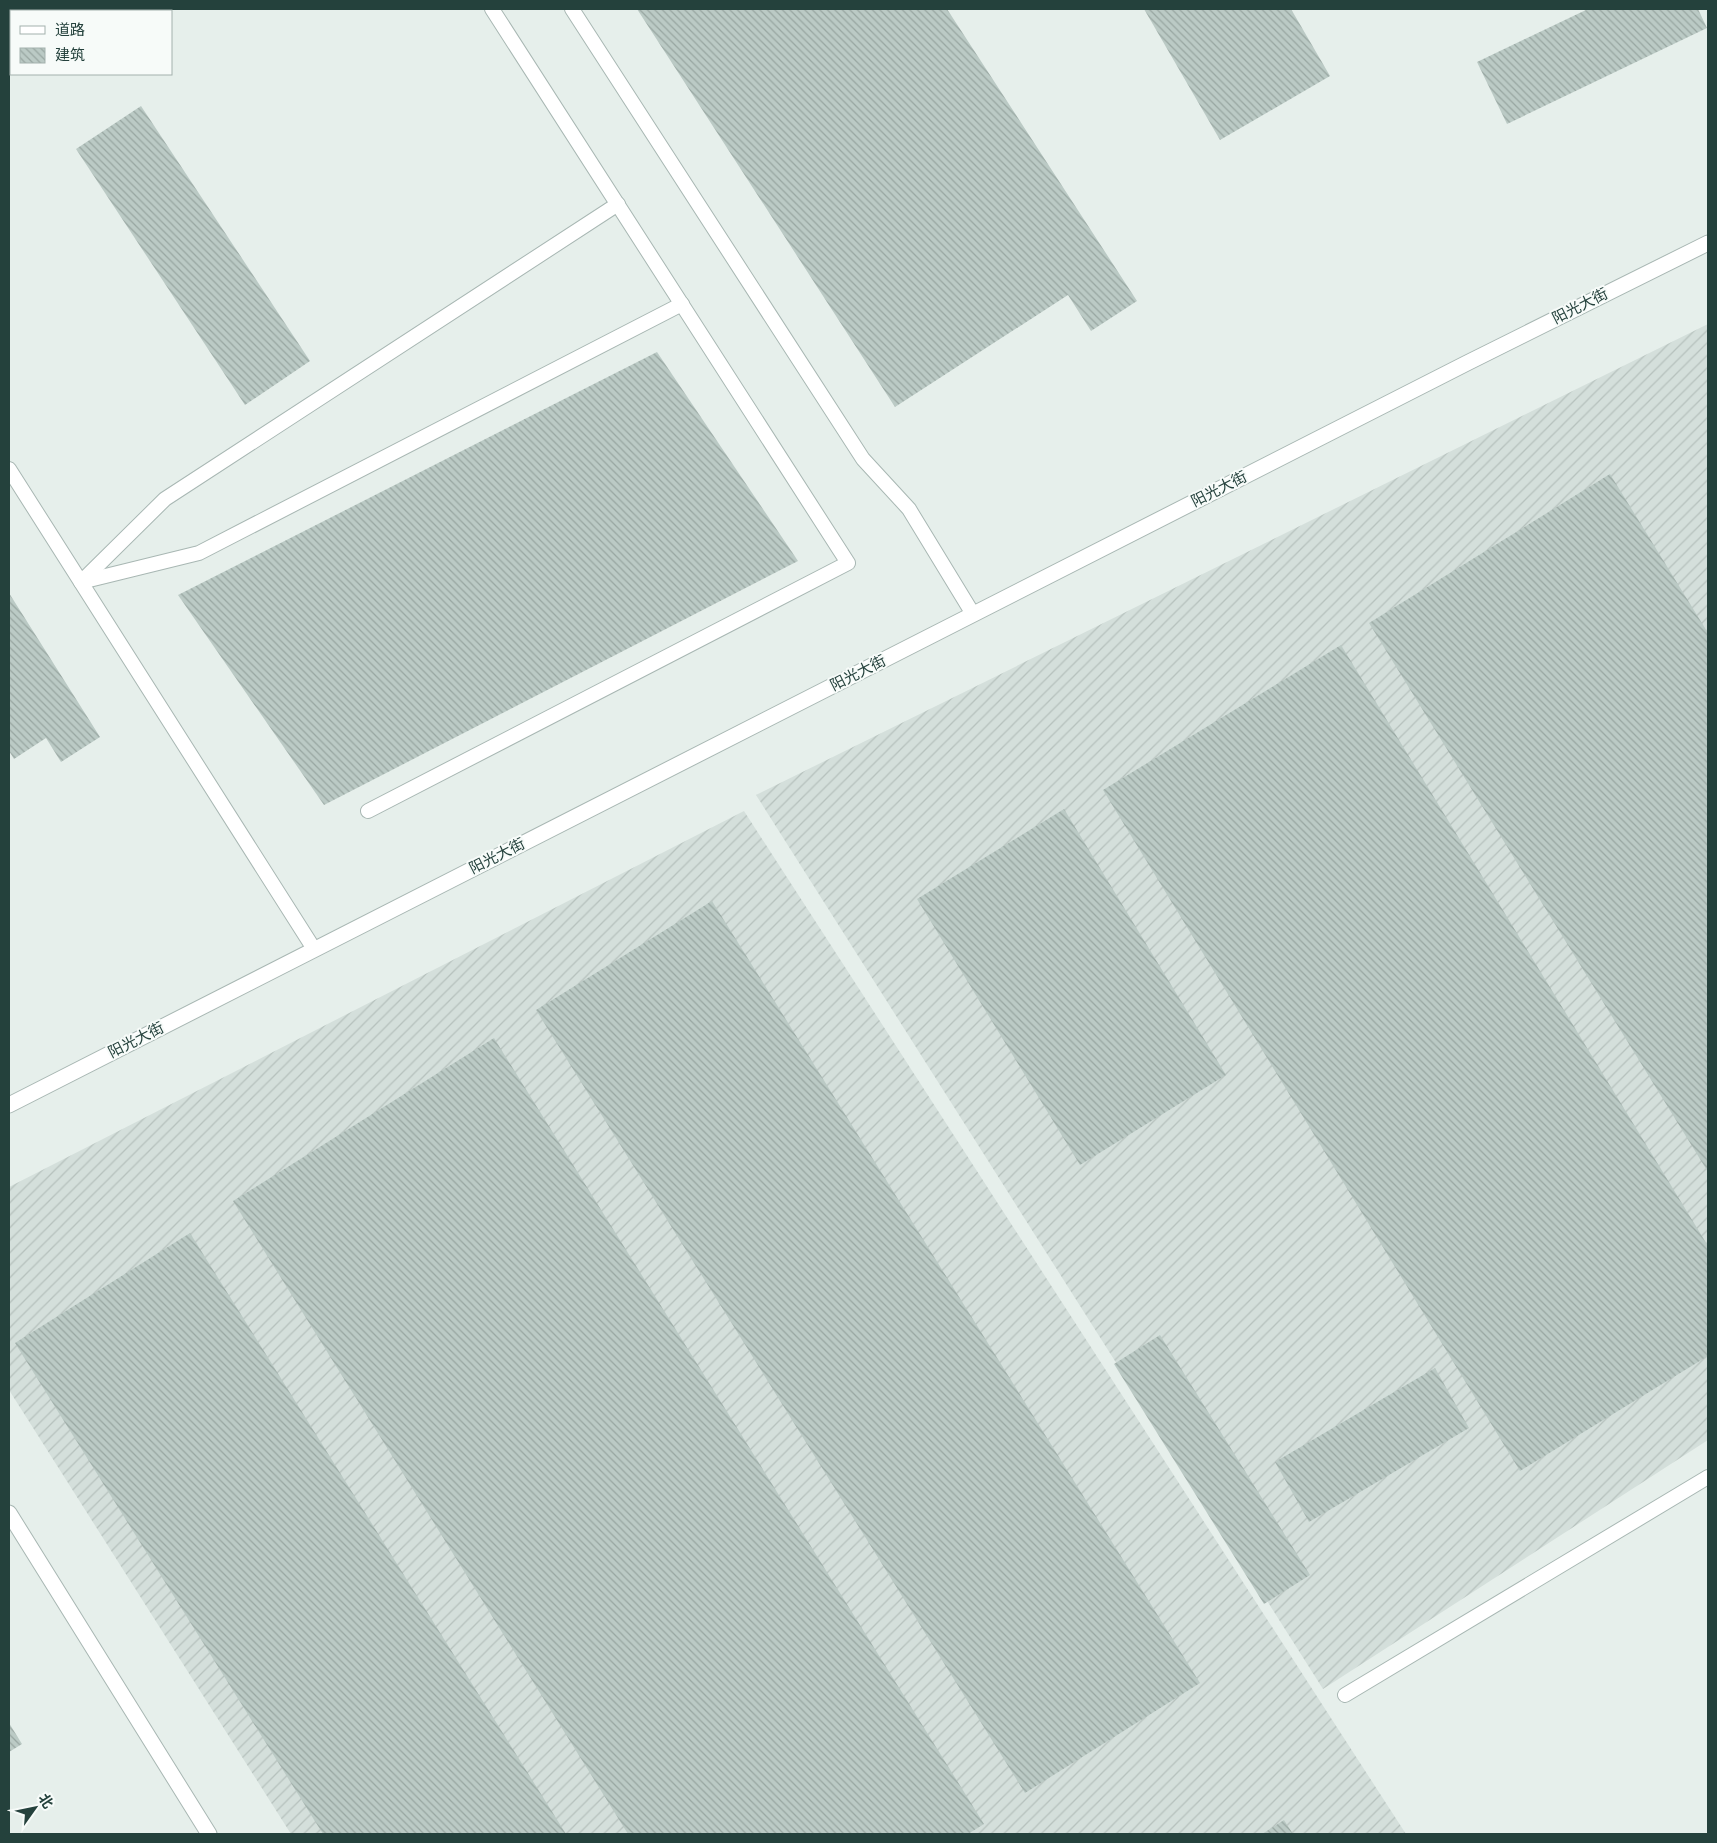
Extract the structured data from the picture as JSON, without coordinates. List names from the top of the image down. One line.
{"streets":{"street":["阳光大街"]},"legend":["道路","建筑"],"north":"top right"}
